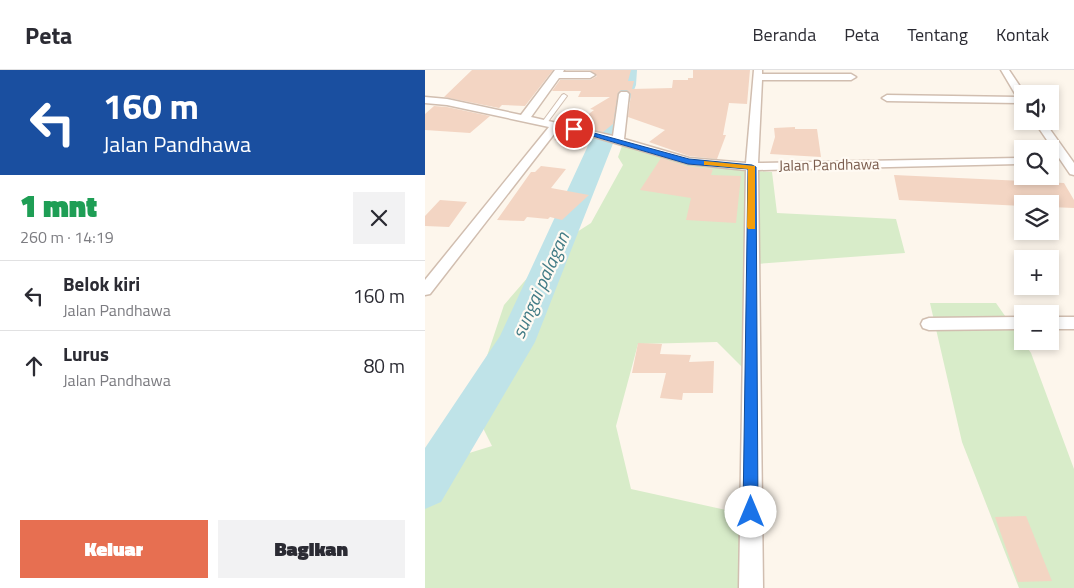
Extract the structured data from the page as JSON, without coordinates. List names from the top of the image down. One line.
{"streets":{"street":["Jalan Pandhawa"]},"water":["sungai palagan"],"page":{"header":"Peta","nav":["Beranda","Peta","Tentang","Kontak"],"turn":["160 m","Jalan Pandhawa"],"map_buttons":["+","−"],"heading":["1 mnt","260 m · 14:19"],"list":[{"name":"Belok kiri","note":"Jalan Pandhawa","value":"160 m"},{"name":"Lurus","note":"Jalan Pandhawa","value":"80 m"}],"buttons":["Keluar","Bagikan"]}}
